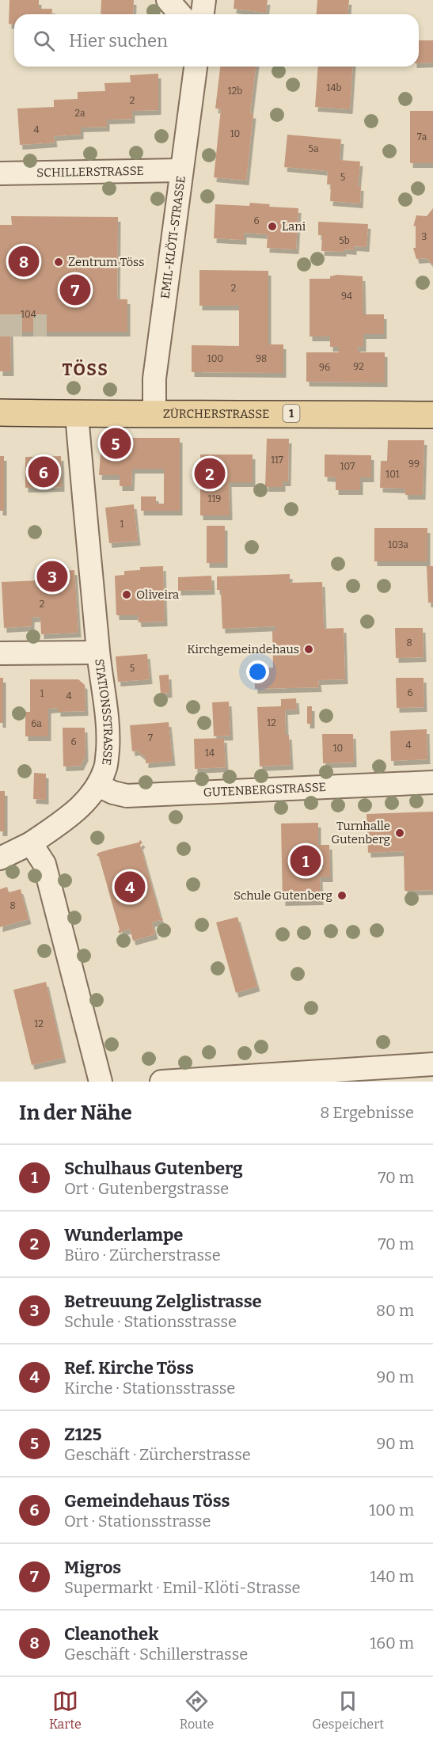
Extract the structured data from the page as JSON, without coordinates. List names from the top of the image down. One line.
{"streets":{"main road":["ZÜRCHERSTRASSE","1"],"street":["SCHILLERSTRASSE","EMIL-KLÖTI-STRASSE","STATIONSSTRASSE","GUTENBERGSTRASSE"]},"crossings":[["SCHILLERSTRASSE","EMIL-KLÖTI-STRASSE"],["EMIL-KLÖTI-STRASSE","ZÜRCHERSTRASSE"],["ZÜRCHERSTRASSE","STATIONSSTRASSE"],["STATIONSSTRASSE","GUTENBERGSTRASSE"]],"districts":["TÖSS"],"places":["Lani","Zentrum Töss","Oliveira","Kirchgemeindehaus","Turnhalle Gutenberg","Schule Gutenberg"],"house_numbers":["14b","12b","2","2a","4","10","7a","5a","5","6","3","5b","2","94","104","100","98","92","96","117","99","107","101","119","1","103a","2","8","5","6","1","4","12","6a","7","6","4","10","14","8","12"],"page":{"search":"Hier suchen","pins":["8","7","5","6","2","3","1","4"],"heading":["In der Nähe","8 Ergebnisse"],"list":[{"mark":"1","name":"Schulhaus Gutenberg","note":"Ort · Gutenbergstrasse","value":"70 m"},{"mark":"2","name":"Wunderlampe","note":"Büro · Zürcherstrasse","value":"70 m"},{"mark":"3","name":"Betreuung Zelglistrasse","note":"Schule · Stationsstrasse","value":"80 m"},{"mark":"4","name":"Ref. Kirche Töss","note":"Kirche · Stationsstrasse","value":"90 m"},{"mark":"5","name":"Z125","note":"Geschäft · Zürcherstrasse","value":"90 m"},{"mark":"6","name":"Gemeindehaus Töss","note":"Ort · Stationsstrasse","value":"100 m"},{"mark":"7","name":"Migros","note":"Supermarkt · Emil-Klöti-Strasse","value":"140 m"},{"mark":"8","name":"Cleanothek","note":"Geschäft · Schillerstrasse","value":"160 m"}],"nav":["Karte","Route","Gespeichert"]}}
